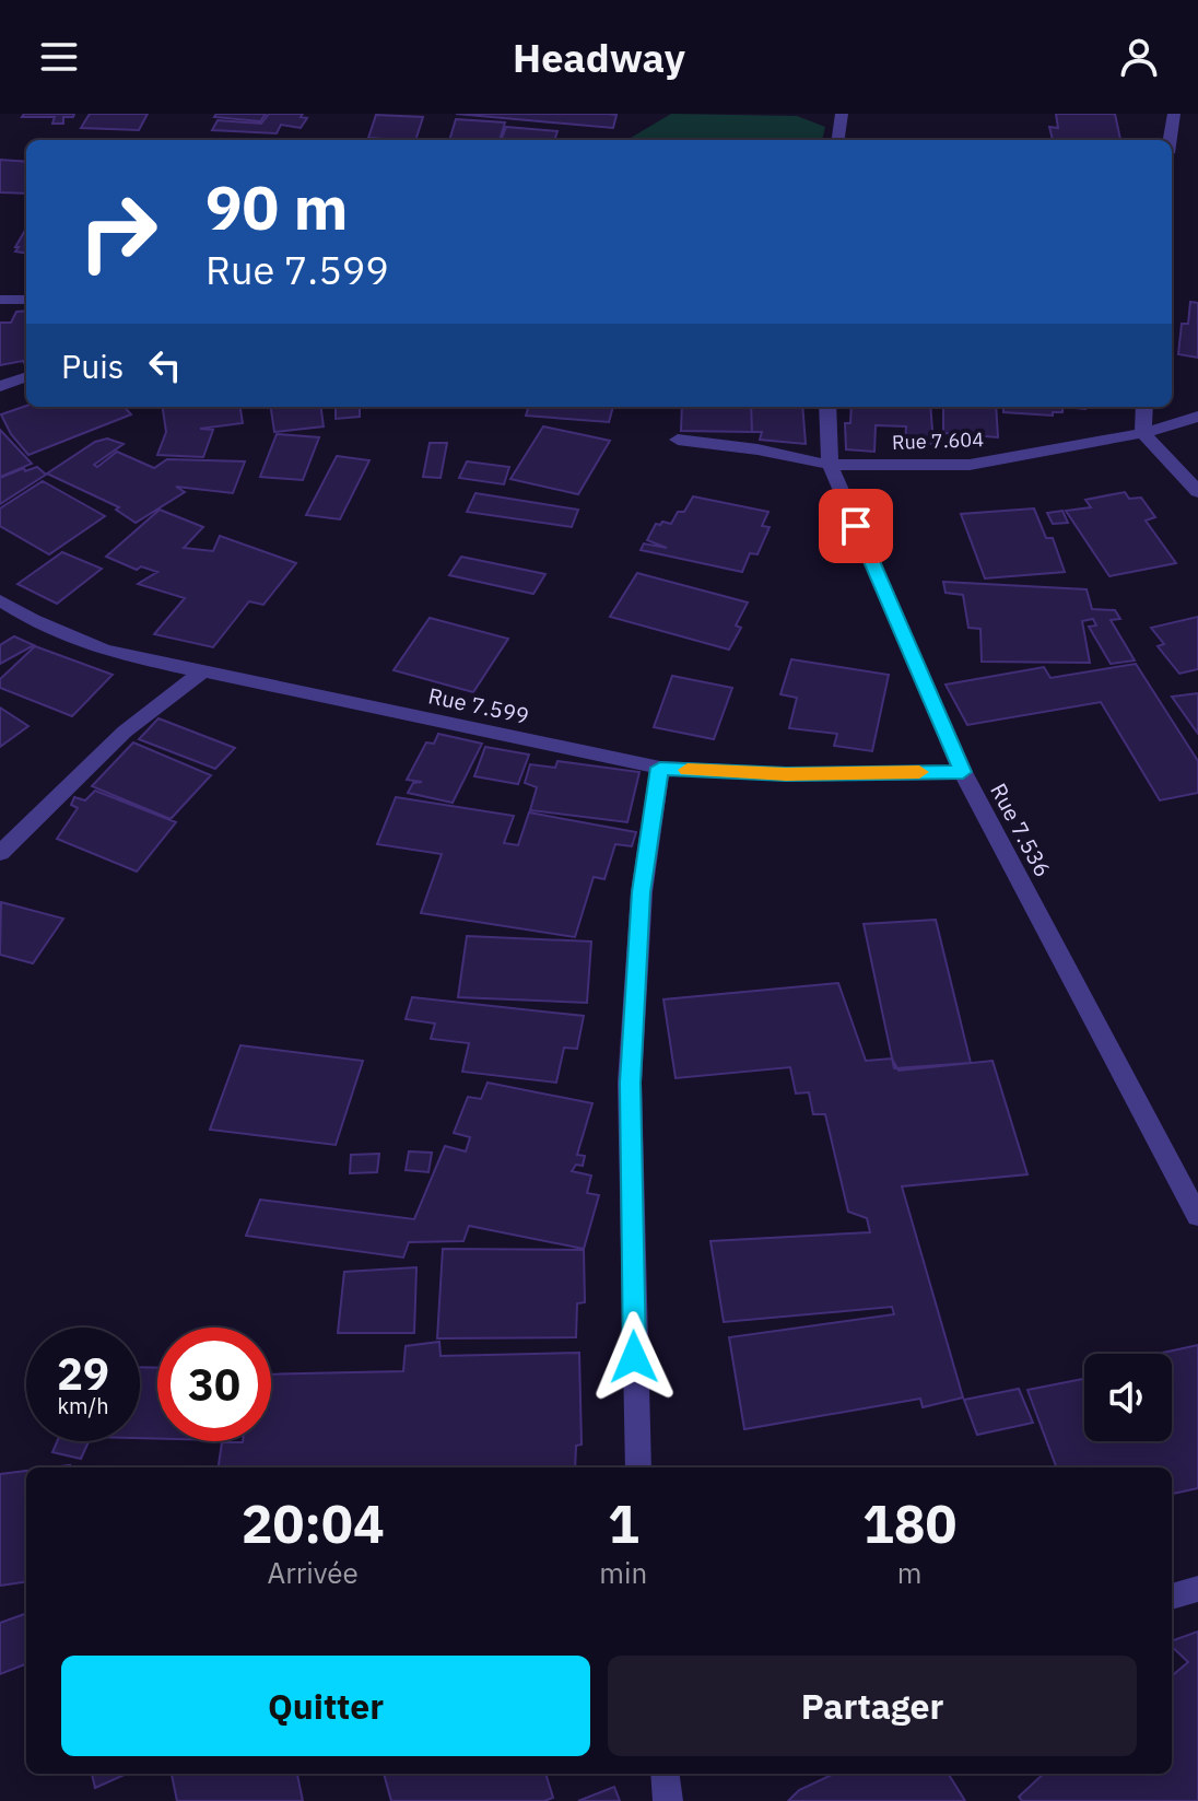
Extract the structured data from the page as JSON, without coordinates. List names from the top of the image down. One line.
{"streets":{"street":["Rue 7.604","Rue 7.599","Rue 7.536"]},"crossings":[["Rue 7.604","Rue 7.536"],["Rue 7.599","Rue 7.536"]],"page":{"header":"Headway","turn":["90 m","Rue 7.599"],"then":"Puis","speed":"29 km/h","limit":"30","eta":["20:04","Arrivée","1","min","180","m"],"buttons":["Quitter","Partager"]}}
